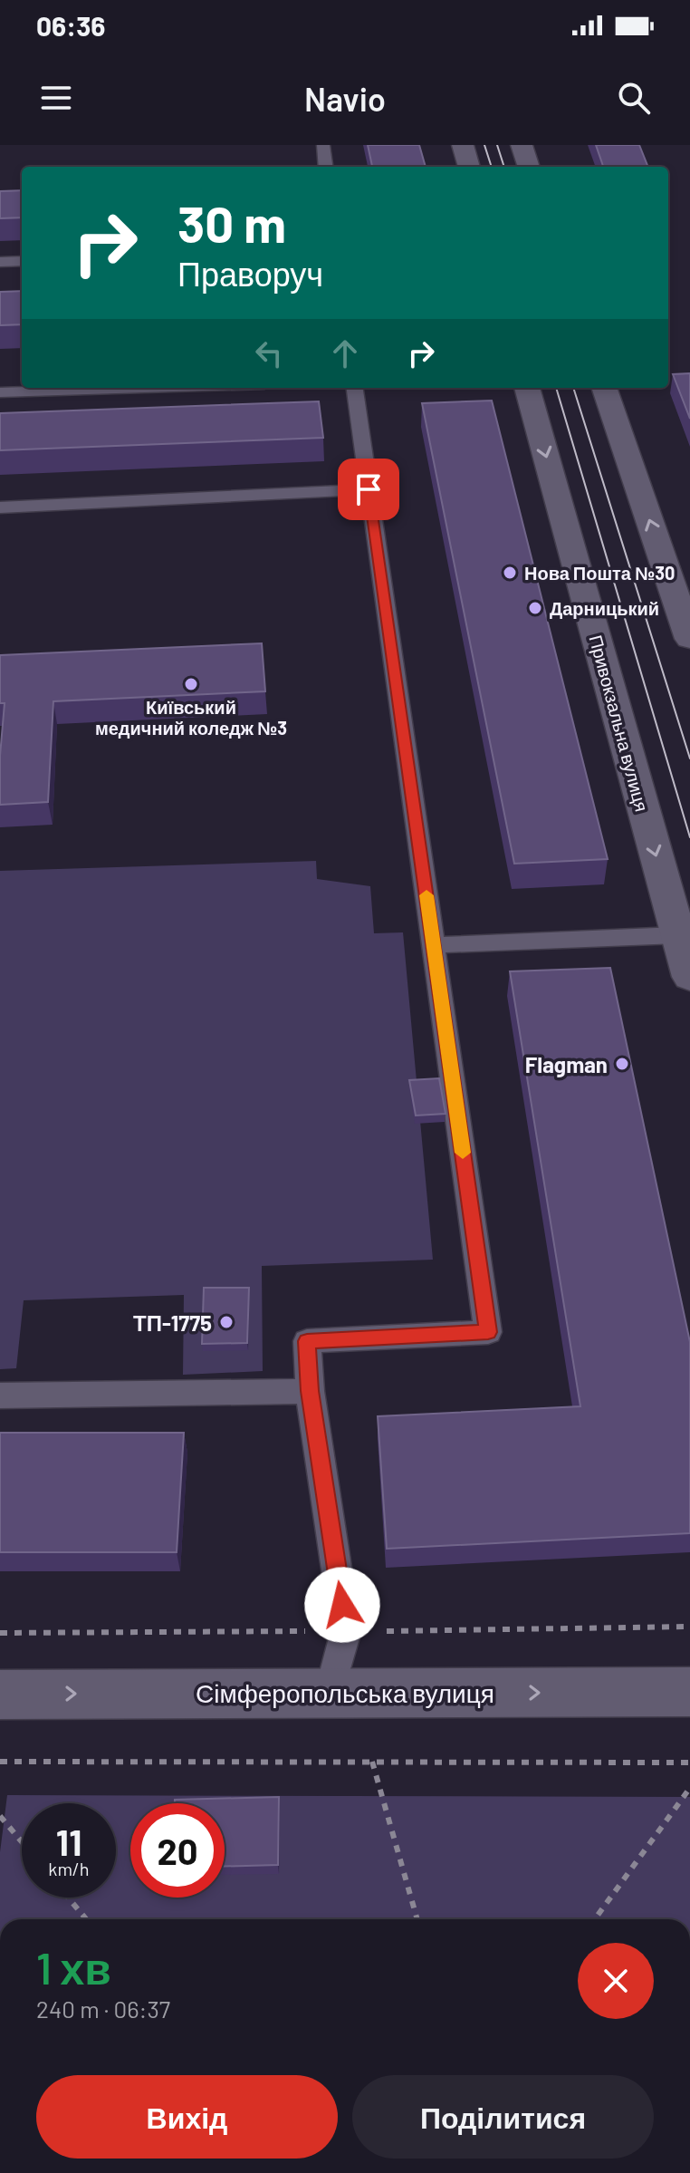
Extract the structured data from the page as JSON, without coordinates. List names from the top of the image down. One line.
{"streets":{"main road":["Привокзальна вулиця","Сімферопольська вулиця"]},"one_way":["Сімферопольська вулиця"],"places":["Нова Пошта №30","Дарницький","Київський медичний коледж №3","Flagman","ТП-1775"],"page":{"status":"06:36","header":"Navio","turn":["30 m","Праворуч"],"speed":"11 km/h","limit":"20","heading":["1 хв","240 m · 06:37"],"buttons":["Вихід","Поділитися"]}}
